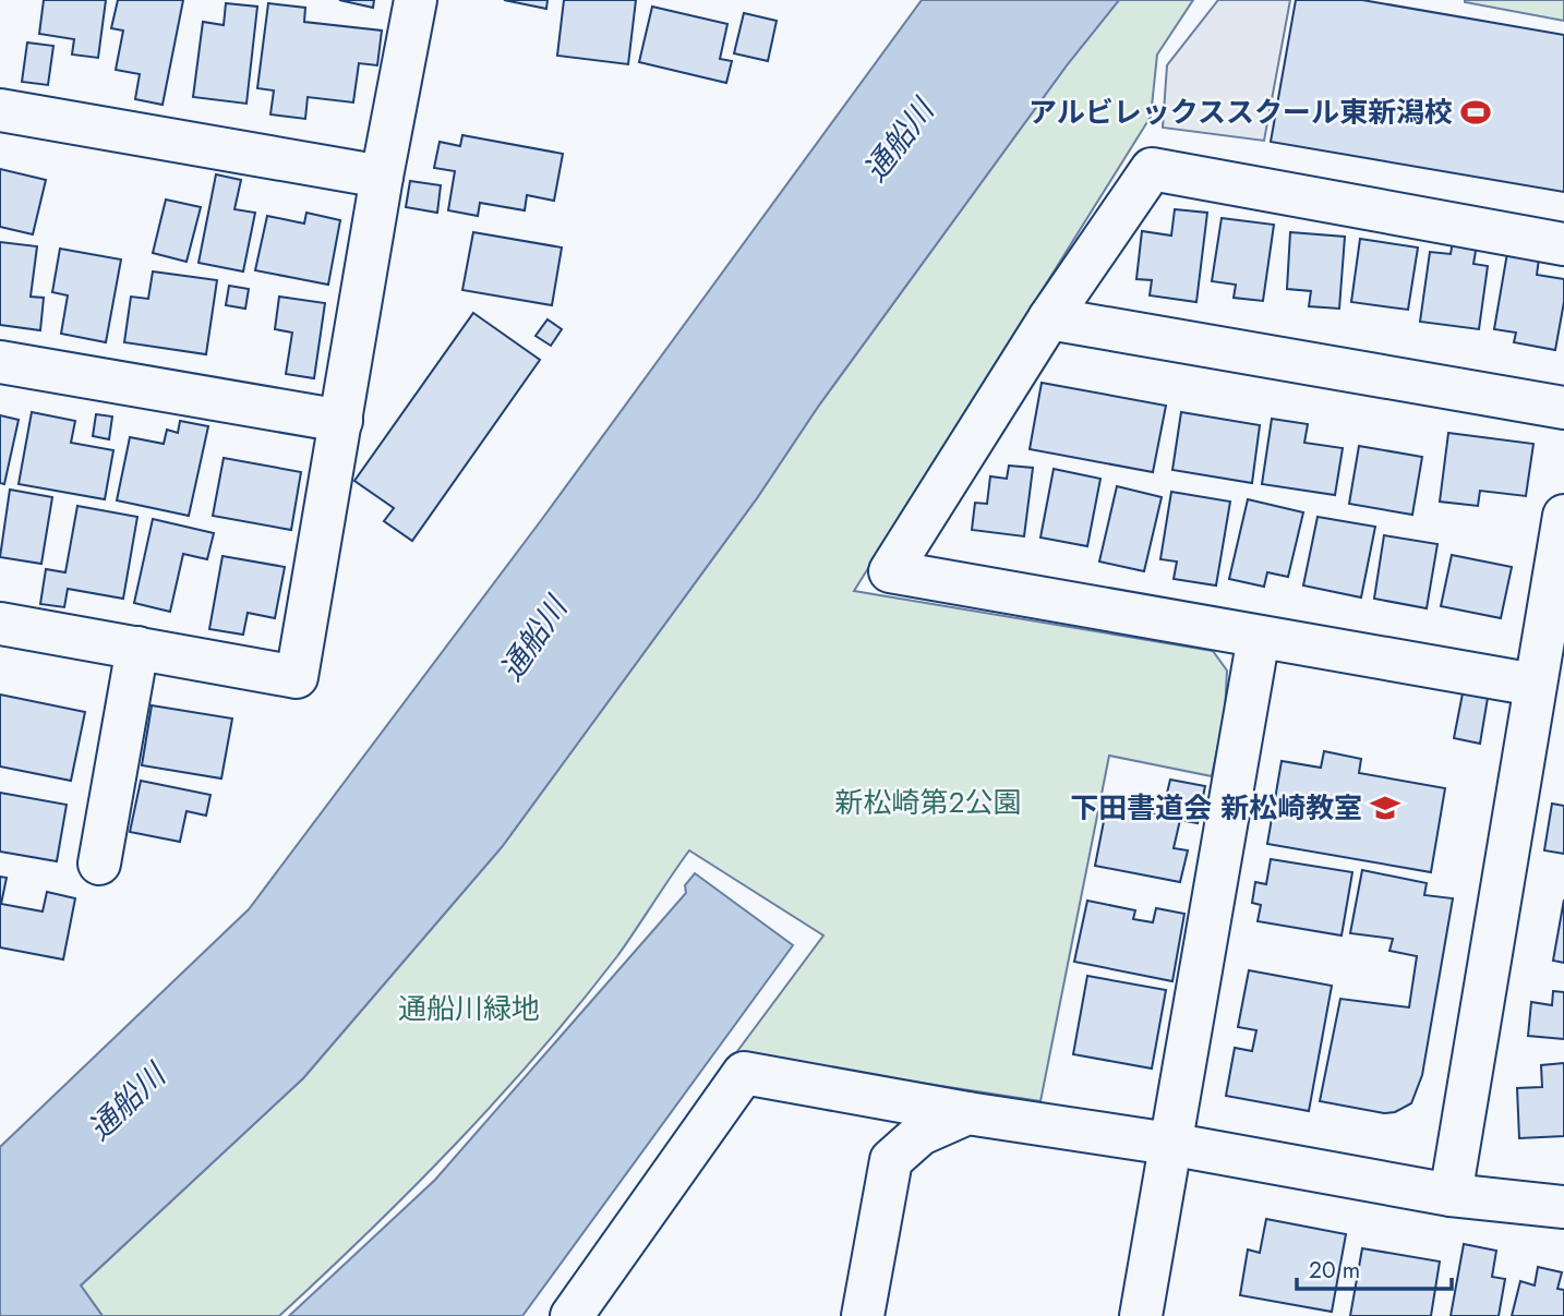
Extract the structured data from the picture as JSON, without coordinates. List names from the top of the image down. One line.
{"water":["通船川"],"parks":["新松崎第２公園","通船川緑地"],"places":{"sports":["アルビレックススクール東新潟校"],"school or university":["下田書道会 新松崎教室"]},"scale_bar":"20 m"}
